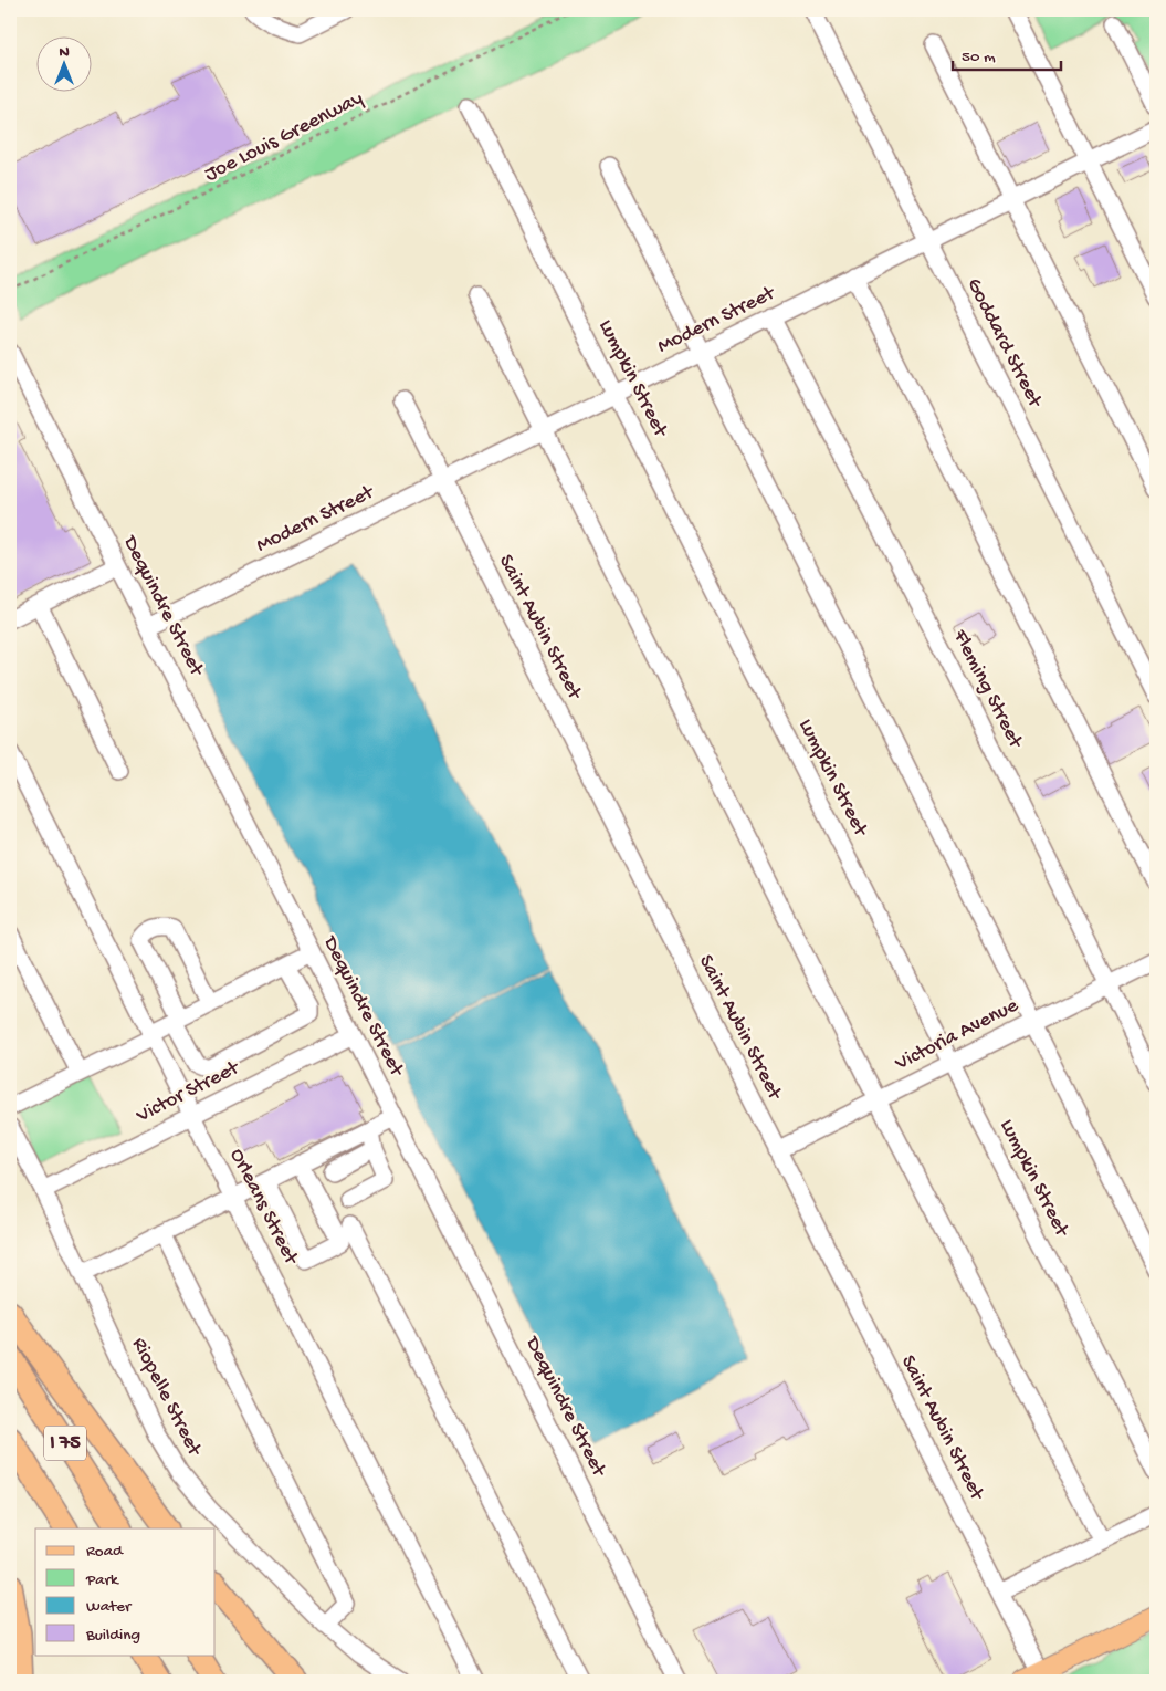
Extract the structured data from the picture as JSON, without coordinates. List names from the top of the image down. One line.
{"streets":{"highway":["I 75"],"street":["Modern Street","Goddard Street","Lumpkin Street","Dequindre Street","Saint Aubin Street","Fleming Street","Victoria Avenue","Victor Street","Orleans Street","Riopelle Street"],"path":["Joe Louis Greenway"]},"crossings":[["Modern Street","Goddard Street"],["Modern Street","Lumpkin Street"],["Modern Street","Dequindre Street"],["Modern Street","Saint Aubin Street"],["Modern Street","Fleming Street"],["Lumpkin Street","Victoria Avenue"],["Dequindre Street","Victor Street"],["Saint Aubin Street","Victoria Avenue"],["Fleming Street","Victoria Avenue"],["Victor Street","Orleans Street"],["Victor Street","Riopelle Street"]],"legend":["Road","Park","Water","Building"],"scale_bar":"50 m","north":"top"}
